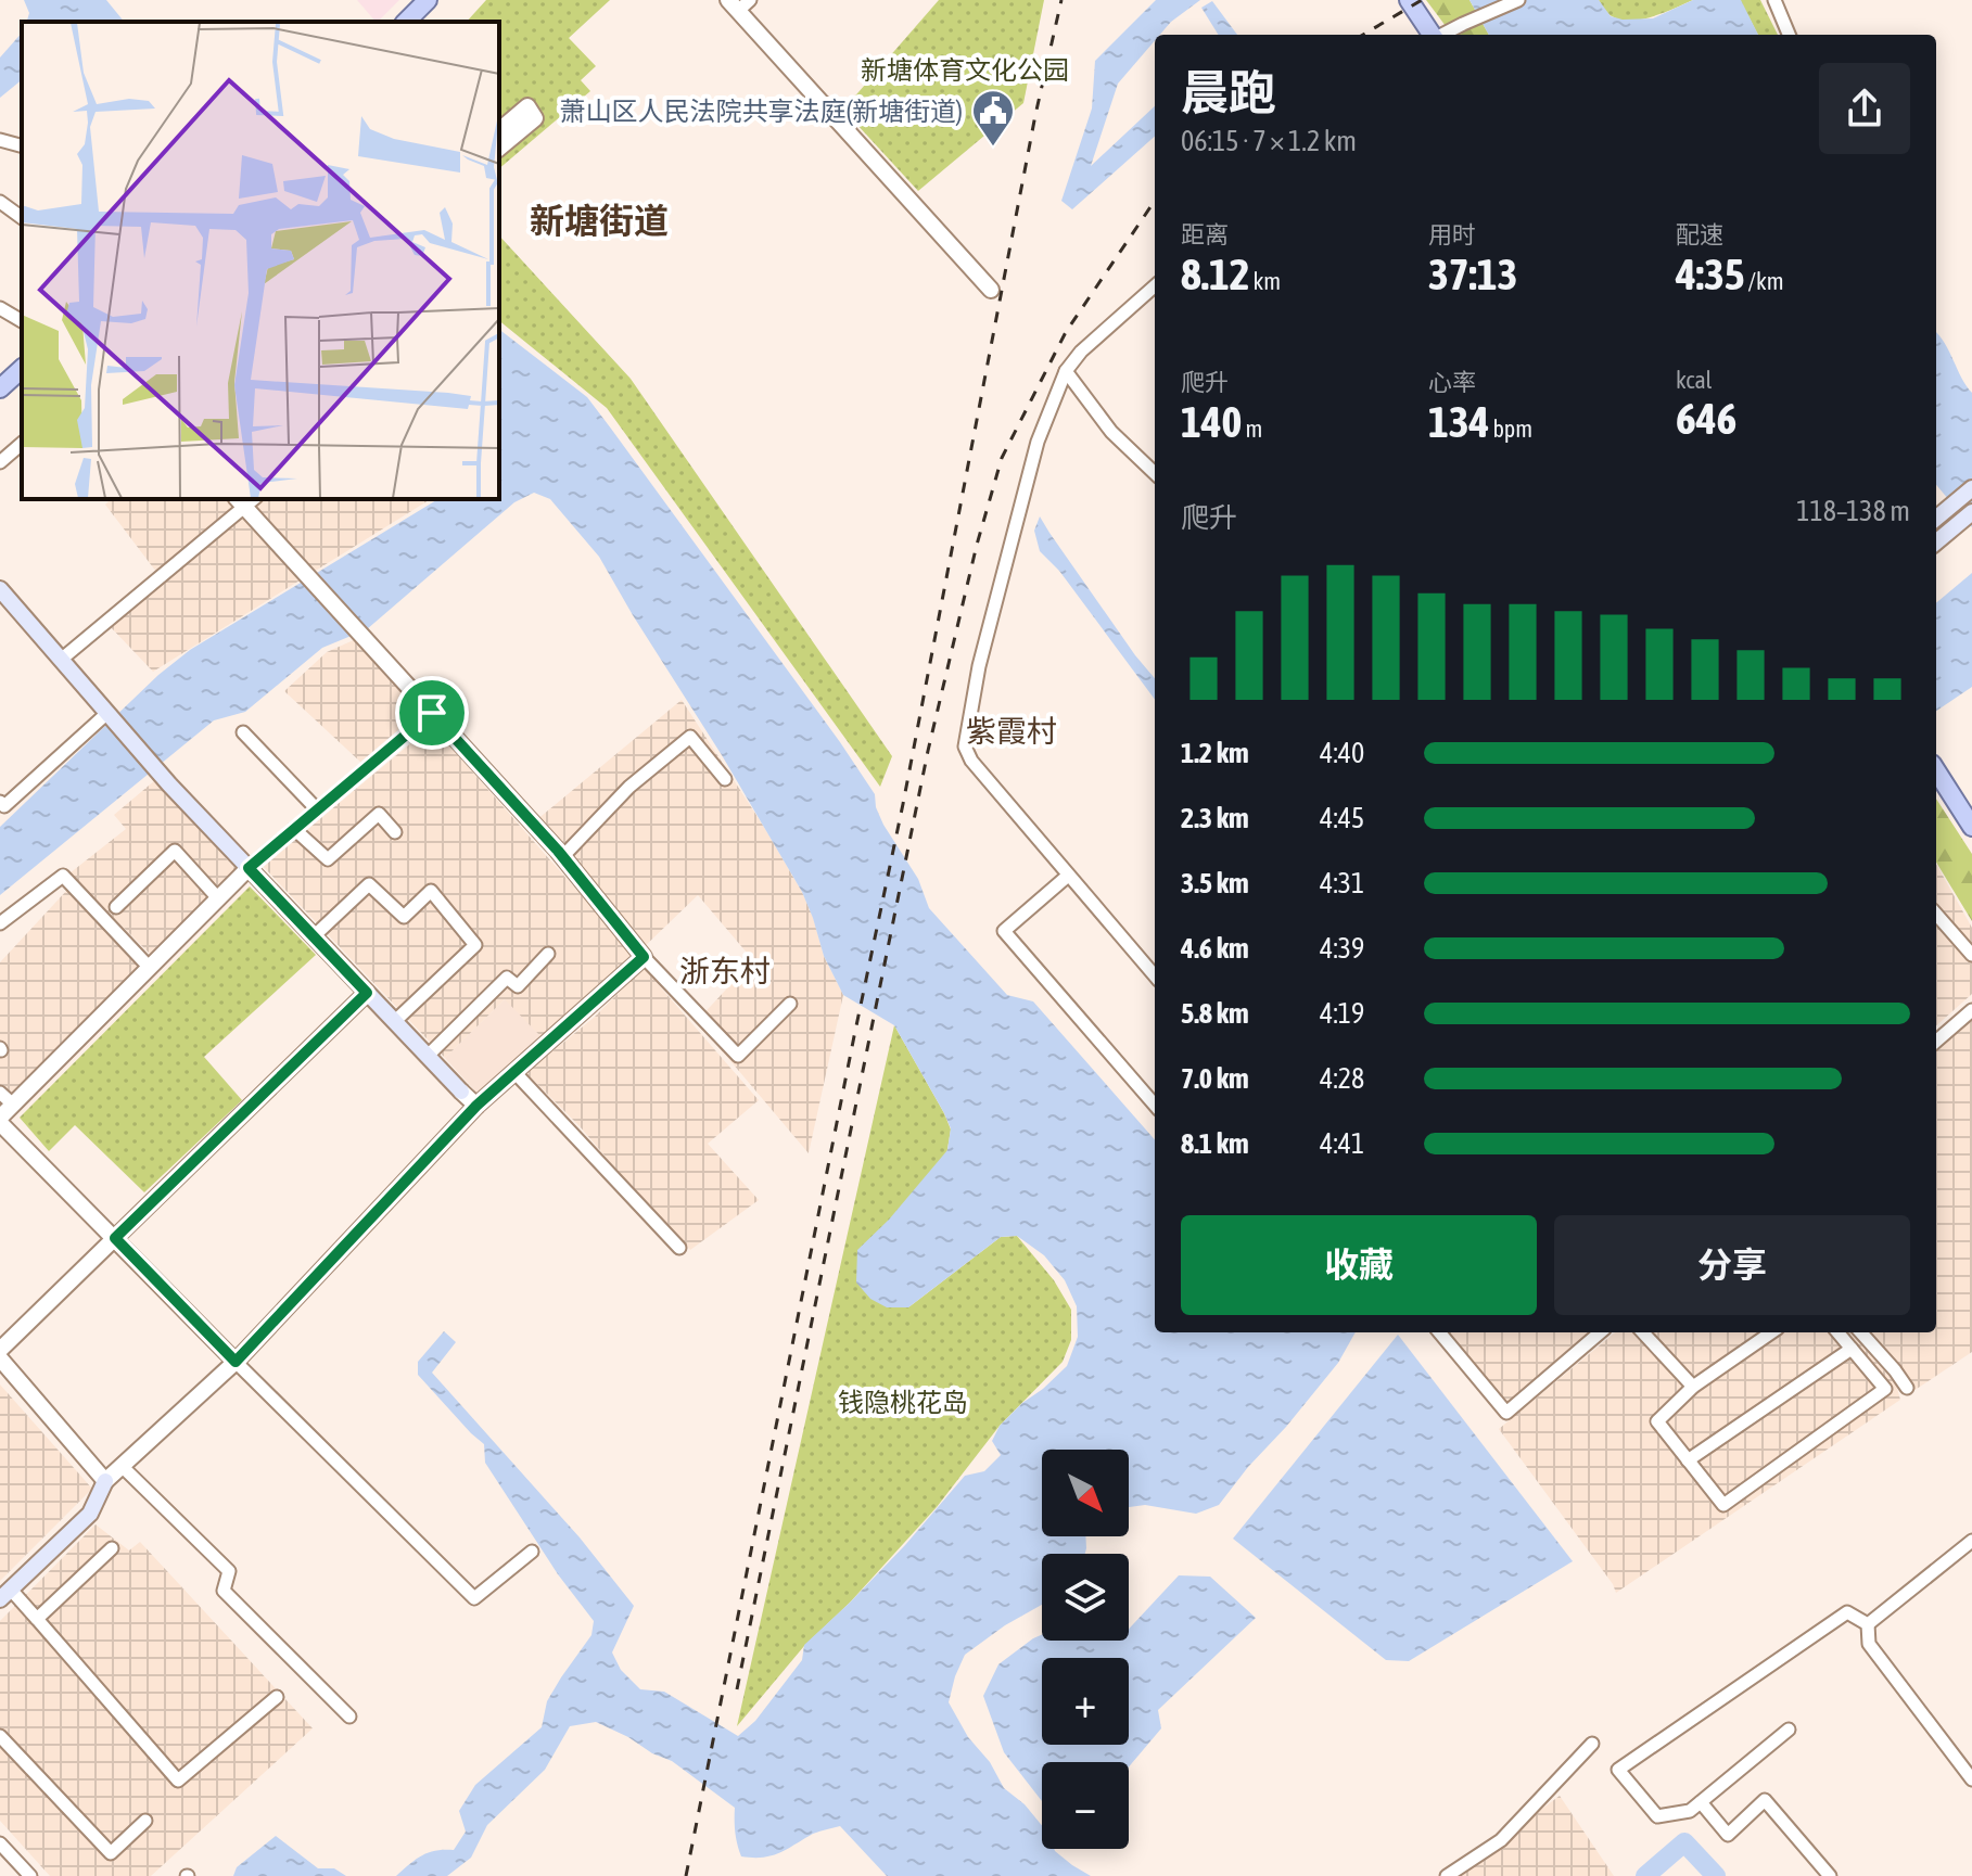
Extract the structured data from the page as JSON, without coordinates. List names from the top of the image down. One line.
{"districts":["新塘街道","紫霞村","浙东村"],"parks":["新塘体育文化公园","钱隐桃花岛"],"places":{"public building":["萧山区人民法院共享法庭(新塘街道)"]},"north":"bottom right","page":{"heading":["晨跑","06:15 · 7 × 1.2 km"],"stats":[["距离","8.12 km"],["用时","37:13"],["配速","4:35 /km"],["爬升","140 m"],["心率","134 bpm"],["kcal","646"]],"chart":["爬升","118–138 m"],"list":[{"name":"1.2 km","note":"4:40"},{"name":"2.3 km","note":"4:45"},{"name":"3.5 km","note":"4:31"},{"name":"4.6 km","note":"4:39"},{"name":"5.8 km","note":"4:19"},{"name":"7.0 km","note":"4:28"},{"name":"8.1 km","note":"4:41"}],"buttons":["收藏","分享"],"map_buttons":["+","−"]}}
